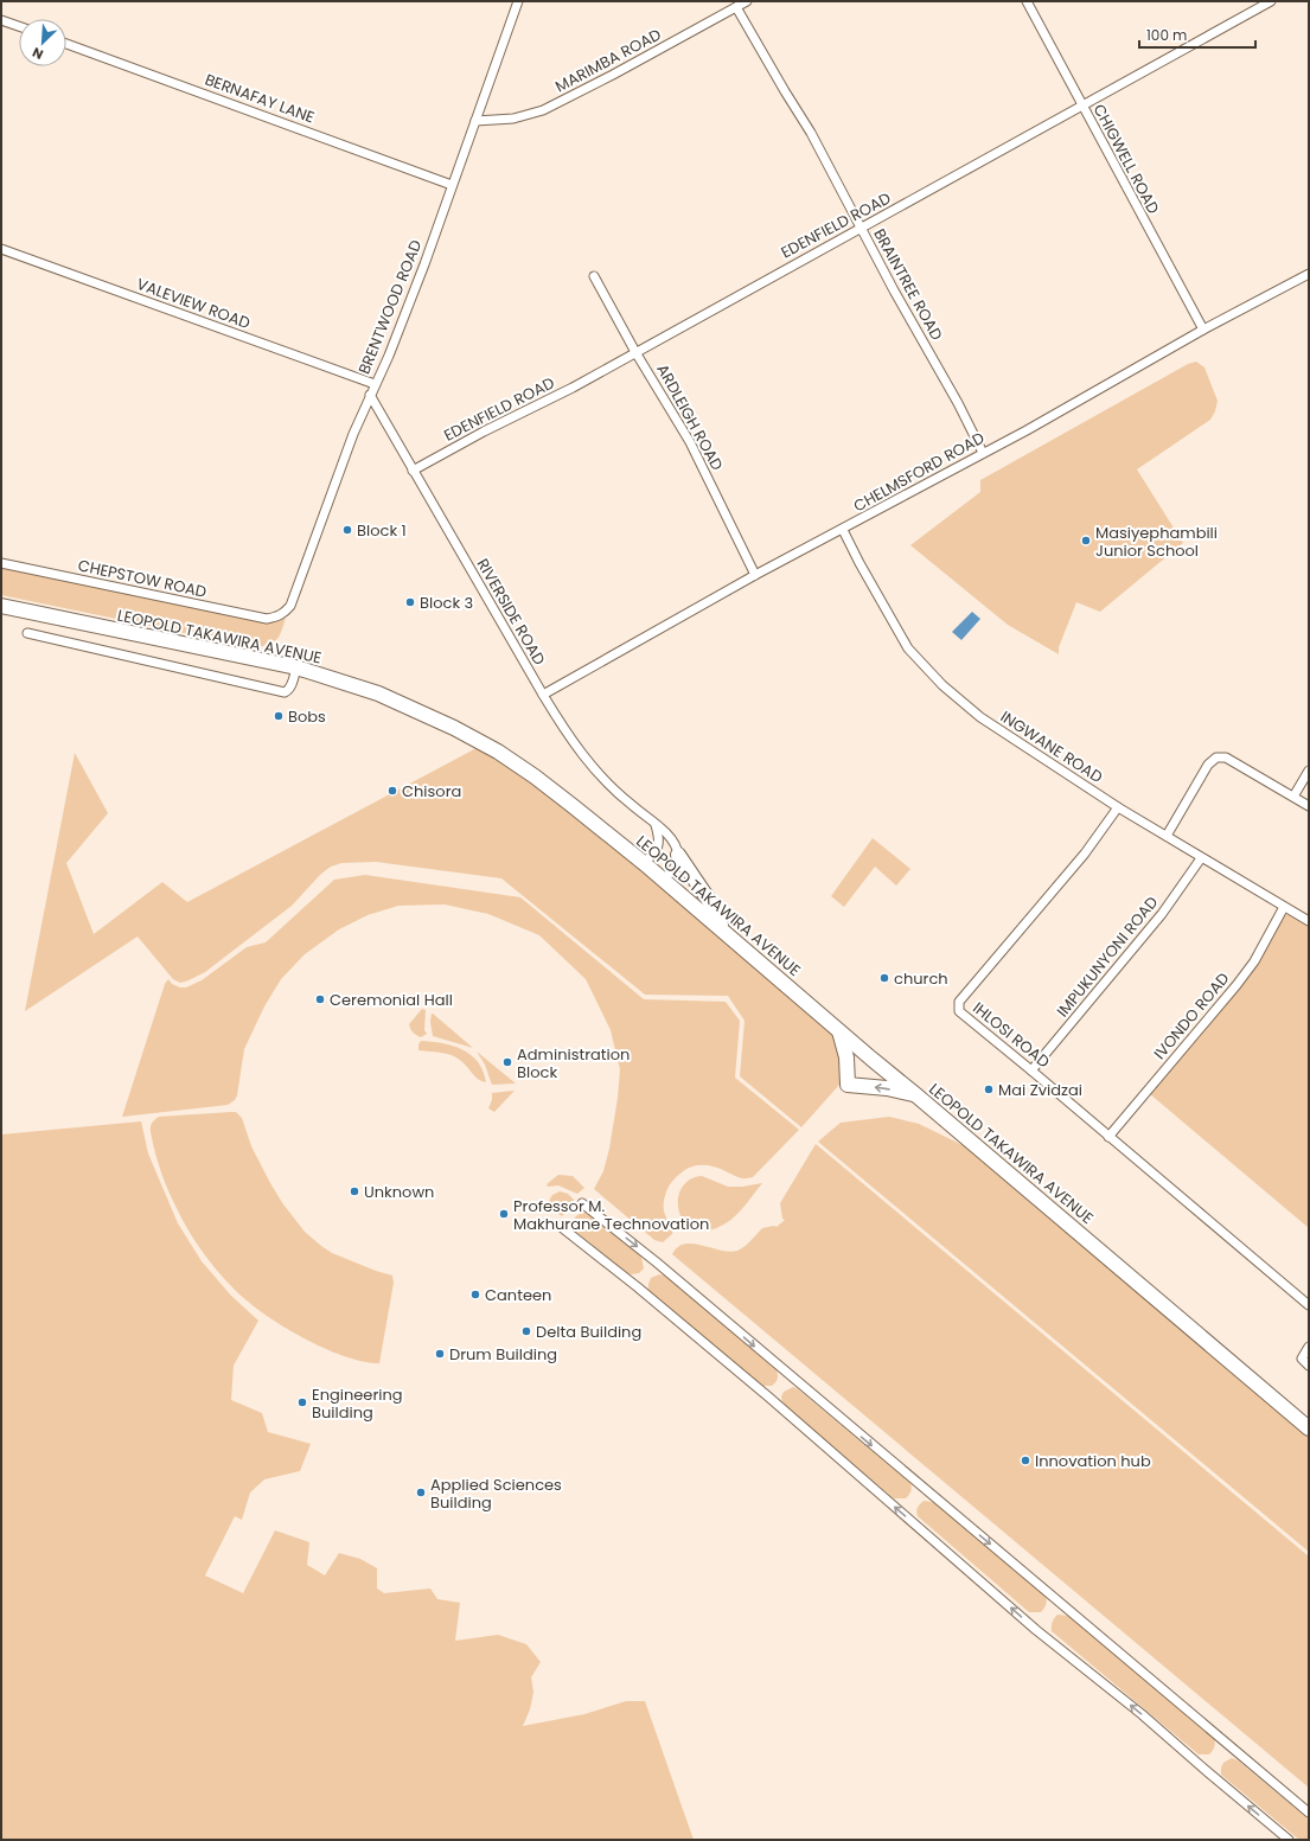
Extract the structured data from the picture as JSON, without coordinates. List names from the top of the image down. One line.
{"streets":{"highway":["LEOPOLD TAKAWIRA AVENUE"],"street":["MARIMBA ROAD","BERNAFAY LANE","CHIGWELL ROAD","EDENFIELD ROAD","BRAINTREE ROAD","VALEVIEW ROAD","BRENTWOOD ROAD","ARDLEIGH ROAD","CHELMSFORD ROAD","CHEPSTOW ROAD","RIVERSIDE ROAD","INGWANE ROAD","IMPUKUNYONI ROAD","IVONDO ROAD","IHLOSI ROAD"]},"crossings":[["MARIMBA ROAD","BRAINTREE ROAD"],["MARIMBA ROAD","BRENTWOOD ROAD"],["BERNAFAY LANE","BRENTWOOD ROAD"],["CHIGWELL ROAD","EDENFIELD ROAD"],["CHIGWELL ROAD","CHELMSFORD ROAD"],["EDENFIELD ROAD","BRAINTREE ROAD"],["EDENFIELD ROAD","ARDLEIGH ROAD"],["EDENFIELD ROAD","RIVERSIDE ROAD"],["BRAINTREE ROAD","CHELMSFORD ROAD"],["VALEVIEW ROAD","BRENTWOOD ROAD"],["BRENTWOOD ROAD","CHEPSTOW ROAD"],["BRENTWOOD ROAD","RIVERSIDE ROAD"],["ARDLEIGH ROAD","CHELMSFORD ROAD"],["CHELMSFORD ROAD","RIVERSIDE ROAD"],["CHELMSFORD ROAD","INGWANE ROAD"],["INGWANE ROAD","IMPUKUNYONI ROAD"],["INGWANE ROAD","IVONDO ROAD"],["INGWANE ROAD","IHLOSI ROAD"],["IMPUKUNYONI ROAD","IHLOSI ROAD"],["IVONDO ROAD","IHLOSI ROAD"]],"places":["Block 1","Masiyephambili Junior School","Block 3","Bobs","Chisora","church","Ceremonial Hall","Administration Block","Mai Zvidzai","Unknown","Professor M. Makhurane Technovation","Canteen","Delta Building","Drum Building","Engineering Building","Innovation hub","Applied Sciences Building"],"scale_bar":"100 m","north":"bottom left"}
